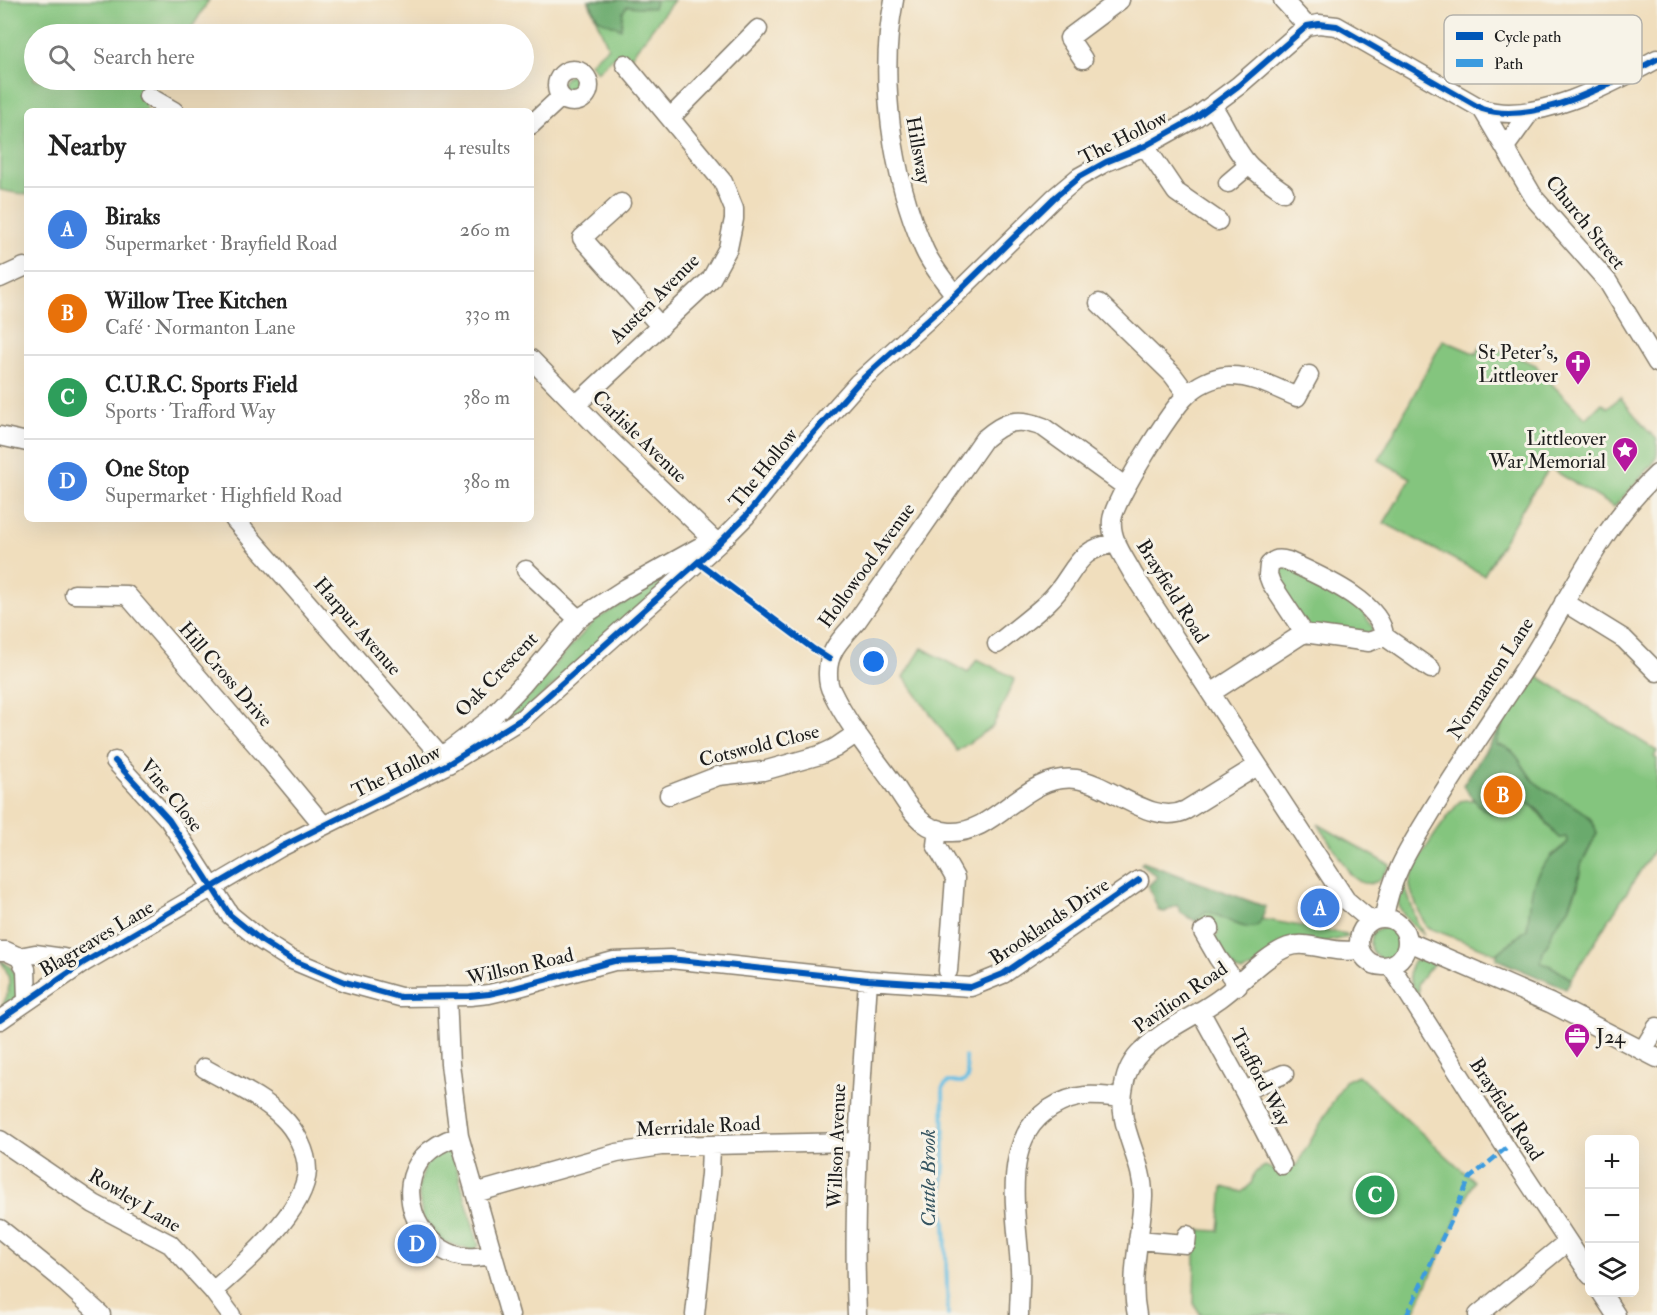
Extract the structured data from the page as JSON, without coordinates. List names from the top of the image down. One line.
{"streets":{"street":["The Hollow","Hillsway","Church Street","Austen Avenue","Carlisle Avenue","Hollowood Avenue","Brayfield Road","Harpur Avenue","Hill Cross Drive","Oak Crescent","Normanton Lane","Cotswold Close","Vine Close","Brooklands Drive","Blagreaves Lane","Willson Road","Pavilion Road","Trafford Way","Merridale Road","Willson Avenue","Rowley Lane"]},"crossings":[["The Hollow","Hillsway"],["The Hollow","Carlisle Avenue"],["The Hollow","Harpur Avenue"],["The Hollow","Hill Cross Drive"],["The Hollow","Oak Crescent"],["The Hollow","Vine Close"],["The Hollow","Blagreaves Lane"],["The Hollow","Willson Road"],["Austen Avenue","Carlisle Avenue"],["Carlisle Avenue","Oak Crescent"],["Hollowood Avenue","Brayfield Road"],["Hollowood Avenue","Cotswold Close"],["Brayfield Road","Normanton Lane"],["Brayfield Road","Pavilion Road"],["Harpur Avenue","Oak Crescent"],["Normanton Lane","Pavilion Road"],["Vine Close","Blagreaves Lane"],["Vine Close","Willson Road"],["Brooklands Drive","Willson Road"],["Brooklands Drive","Willson Avenue"],["Blagreaves Lane","Willson Road"],["Willson Road","Willson Avenue"],["Pavilion Road","Trafford Way"],["Merridale Road","Willson Avenue"]],"water":["Cuttle Brook"],"places":{"church":["St Peter's, Littleover"],"place":["Littleover War Memorial"],"office":["J24"]},"legend":["Cycle path","Path"],"page":{"search":"Search here","heading":["Nearby","4 results"],"list":[{"mark":"A","name":"Biraks","note":"Supermarket · Brayfield Road","value":"260 m"},{"mark":"B","name":"Willow Tree Kitchen","note":"Café · Normanton Lane","value":"330 m"},{"mark":"C","name":"C.U.R.C. Sports Field","note":"Sports · Trafford Way","value":"380 m"},{"mark":"D","name":"One Stop","note":"Supermarket · Highfield Road","value":"380 m"}],"pins":["B","A","C","D"],"map_buttons":["+","−"]}}
